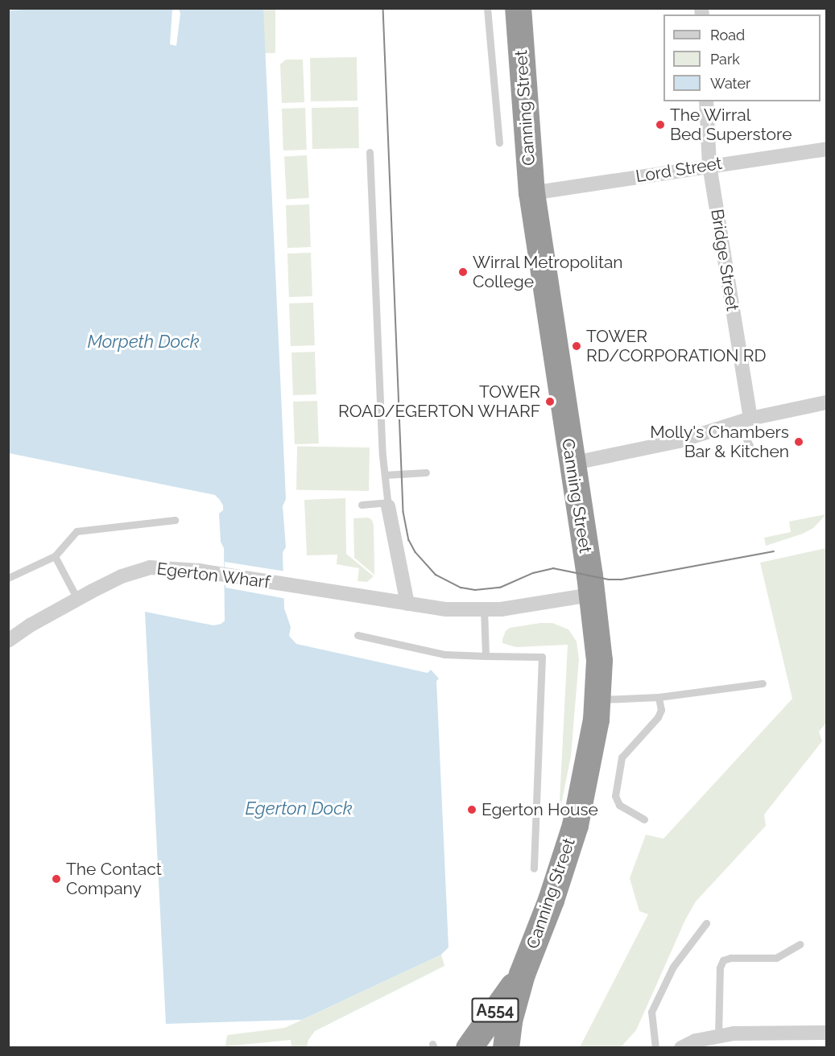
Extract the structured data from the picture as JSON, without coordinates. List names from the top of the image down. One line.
{"streets":{"highway":["Canning Street","A554"],"street":["Lord Street","Bridge Street","Egerton Wharf"]},"crossings":[["Canning Street","Lord Street"],["Canning Street","Egerton Wharf"],["Lord Street","Bridge Street"]],"water":["Morpeth Dock","Egerton Dock"],"places":["The Wirral Bed Superstore","Wirral Metropolitan College","TOWER RD/CORPORATION RD","TOWER ROAD/EGERTON WHARF","Molly's Chambers Bar & Kitchen","Egerton House","The Contact Company"],"legend":["Road","Park","Water"]}
